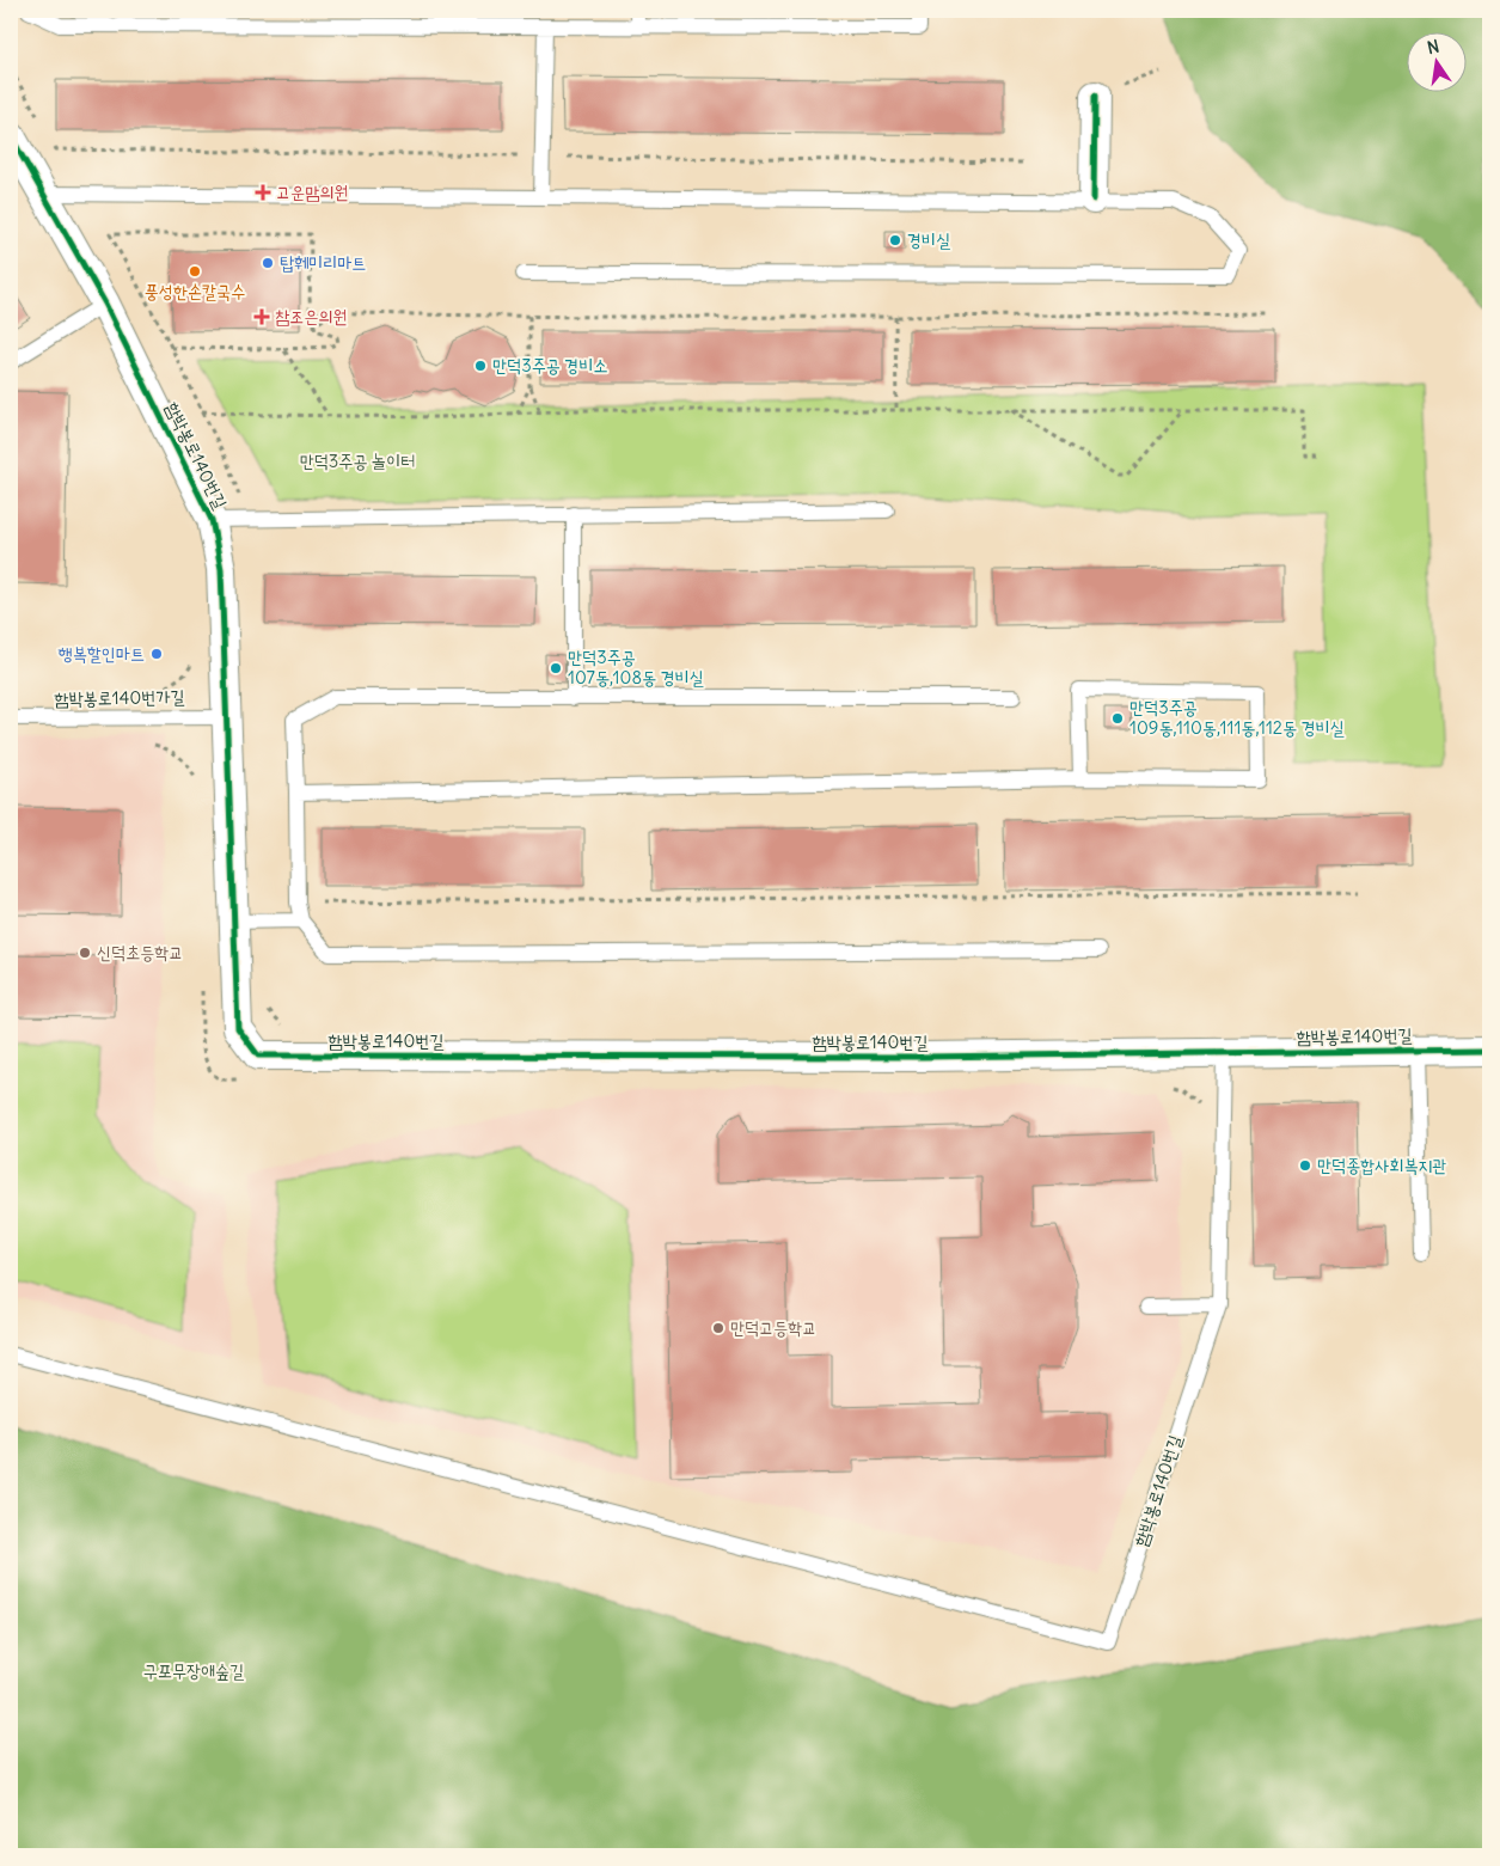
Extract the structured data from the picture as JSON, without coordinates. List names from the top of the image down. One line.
{"streets":{"street":["함박봉로140번길"],"lane":["함박봉로140번가길"]},"crossings":[["함박봉로140번길","함박봉로140번가길"]],"parks":["만덕3주공 놀이터","구포무장애숲길"],"places":{"health":["고운맘의원","참조은의원"],"other":["경비실","탑훼미리마트","풍성한손칼국수","만덕3주공 경비소","행복할인마트","만덕3주공 107동,108동 경비실","만덕3주공 109동,110동,111동,112동 경비실","신덕초등학교","만덕종합사회복지관","만덕고등학교"]},"north":"top"}
